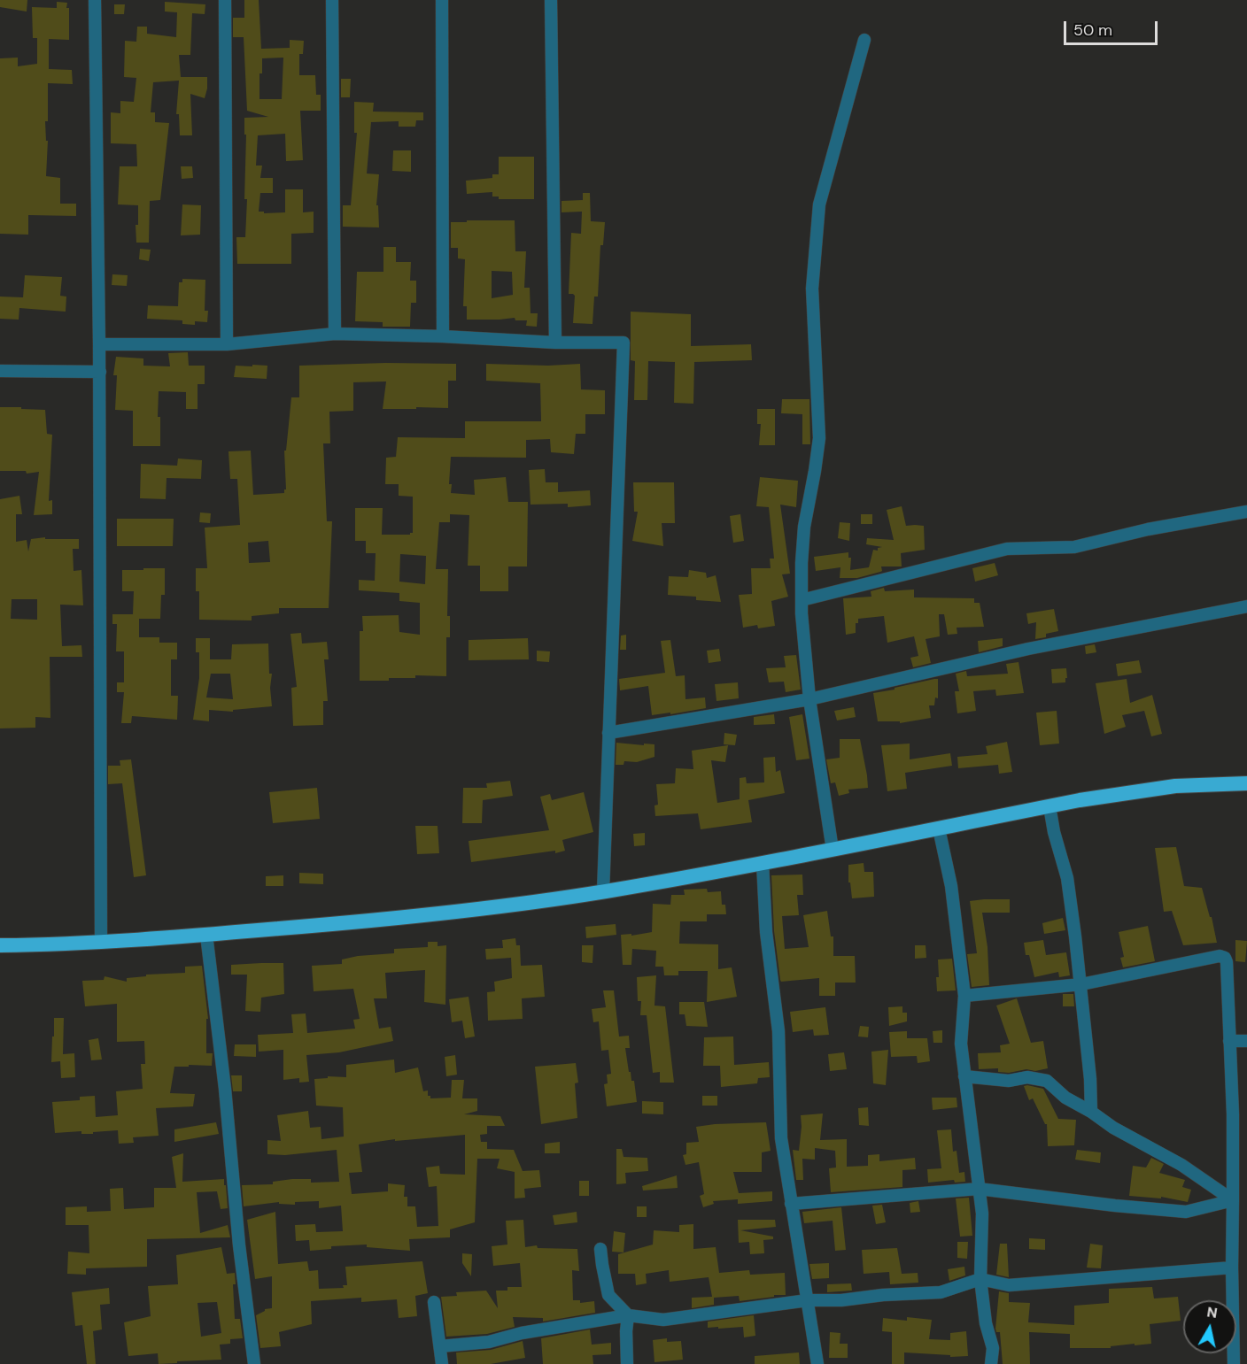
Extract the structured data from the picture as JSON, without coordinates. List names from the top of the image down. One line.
{"scale_bar":"50 m","north":"top"}
